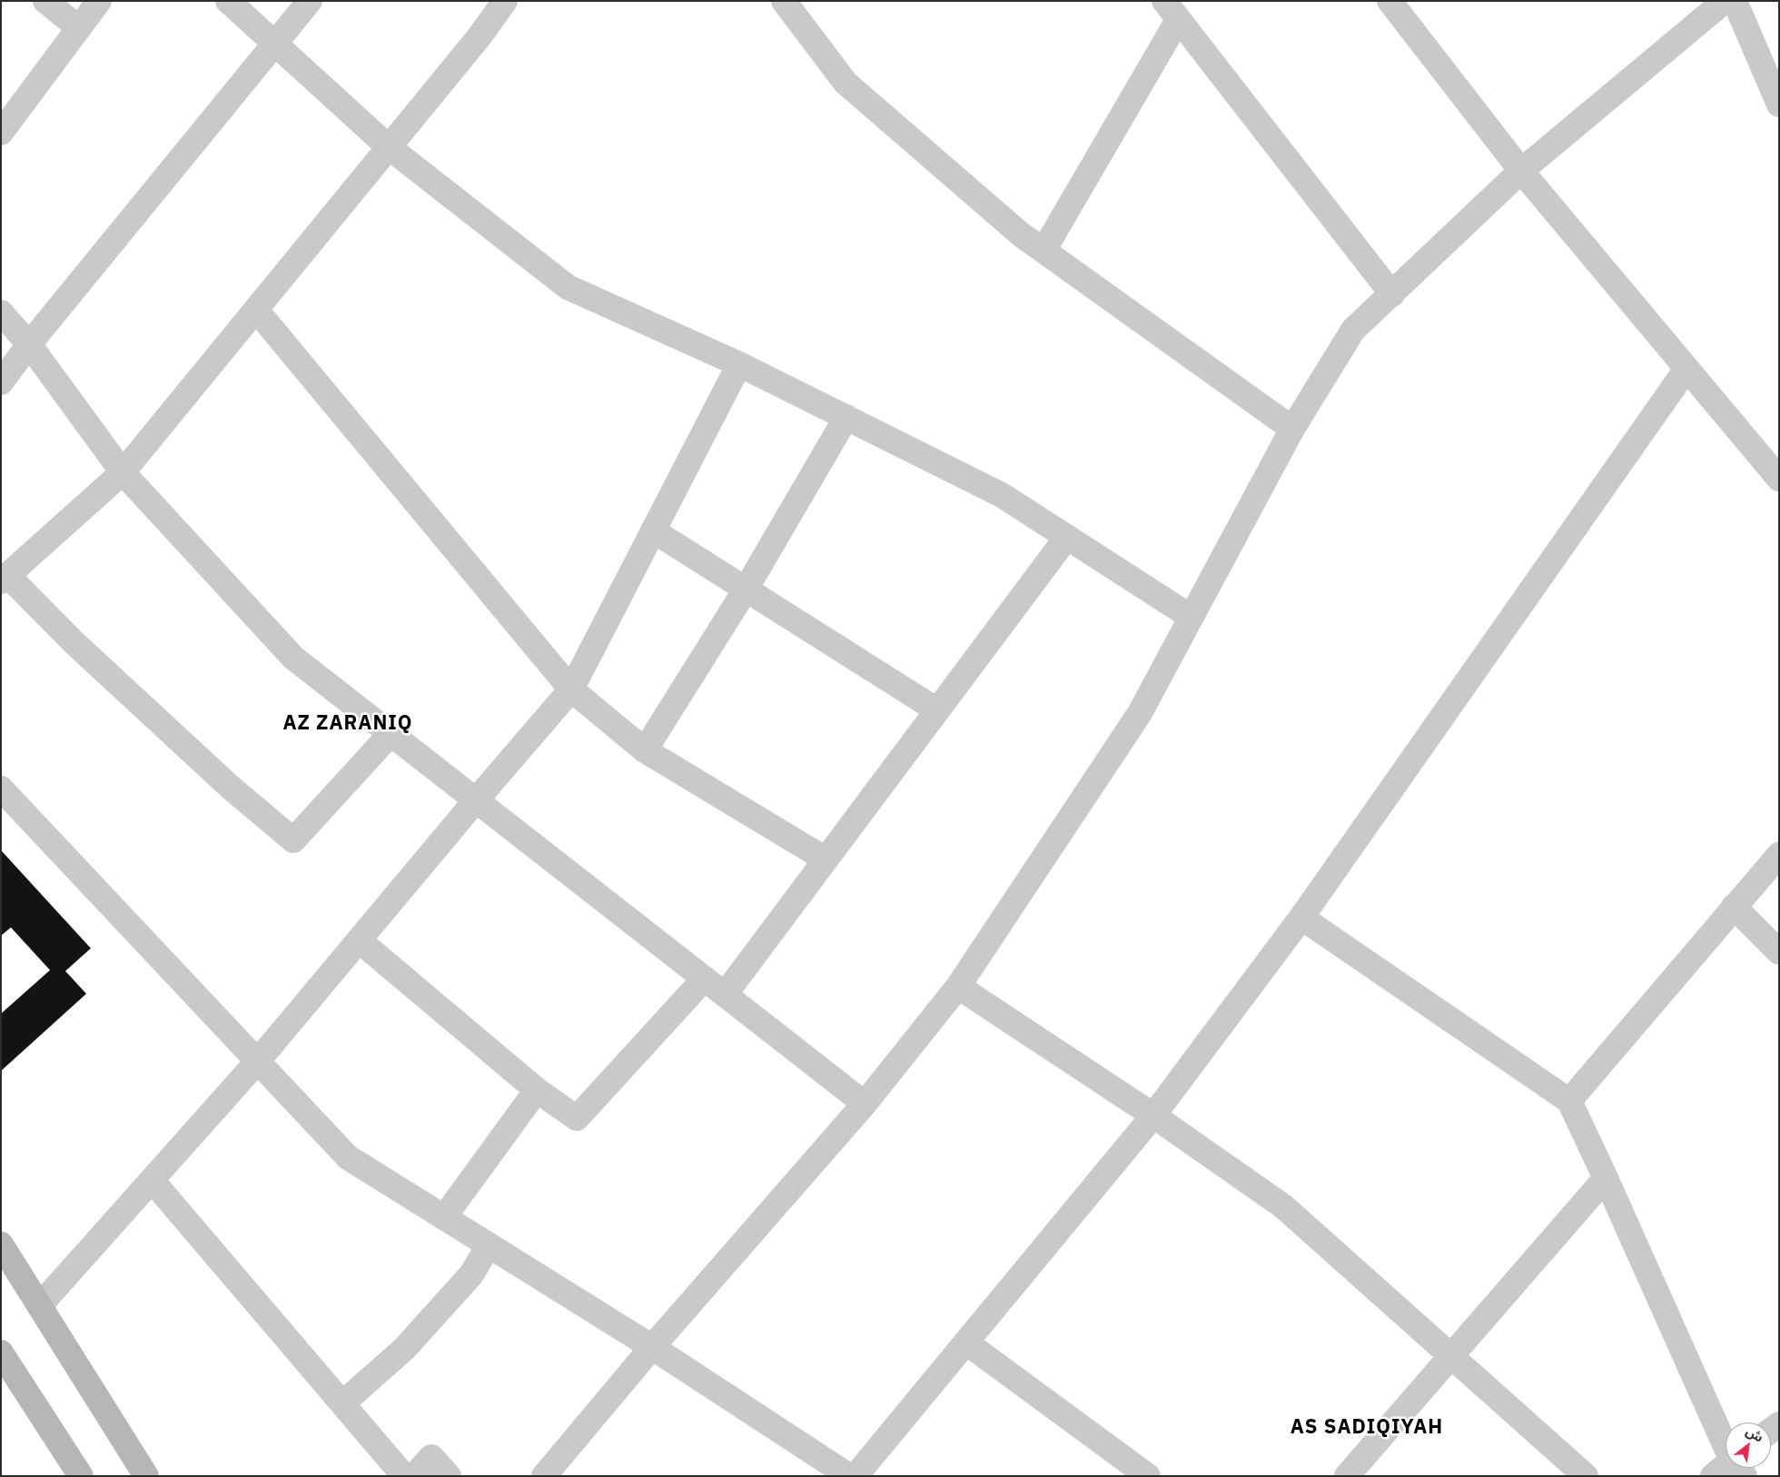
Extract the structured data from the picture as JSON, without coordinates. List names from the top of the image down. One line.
{"districts":["AZ ZARANIQ","AS SADIQIYAH"],"north":"top right"}
